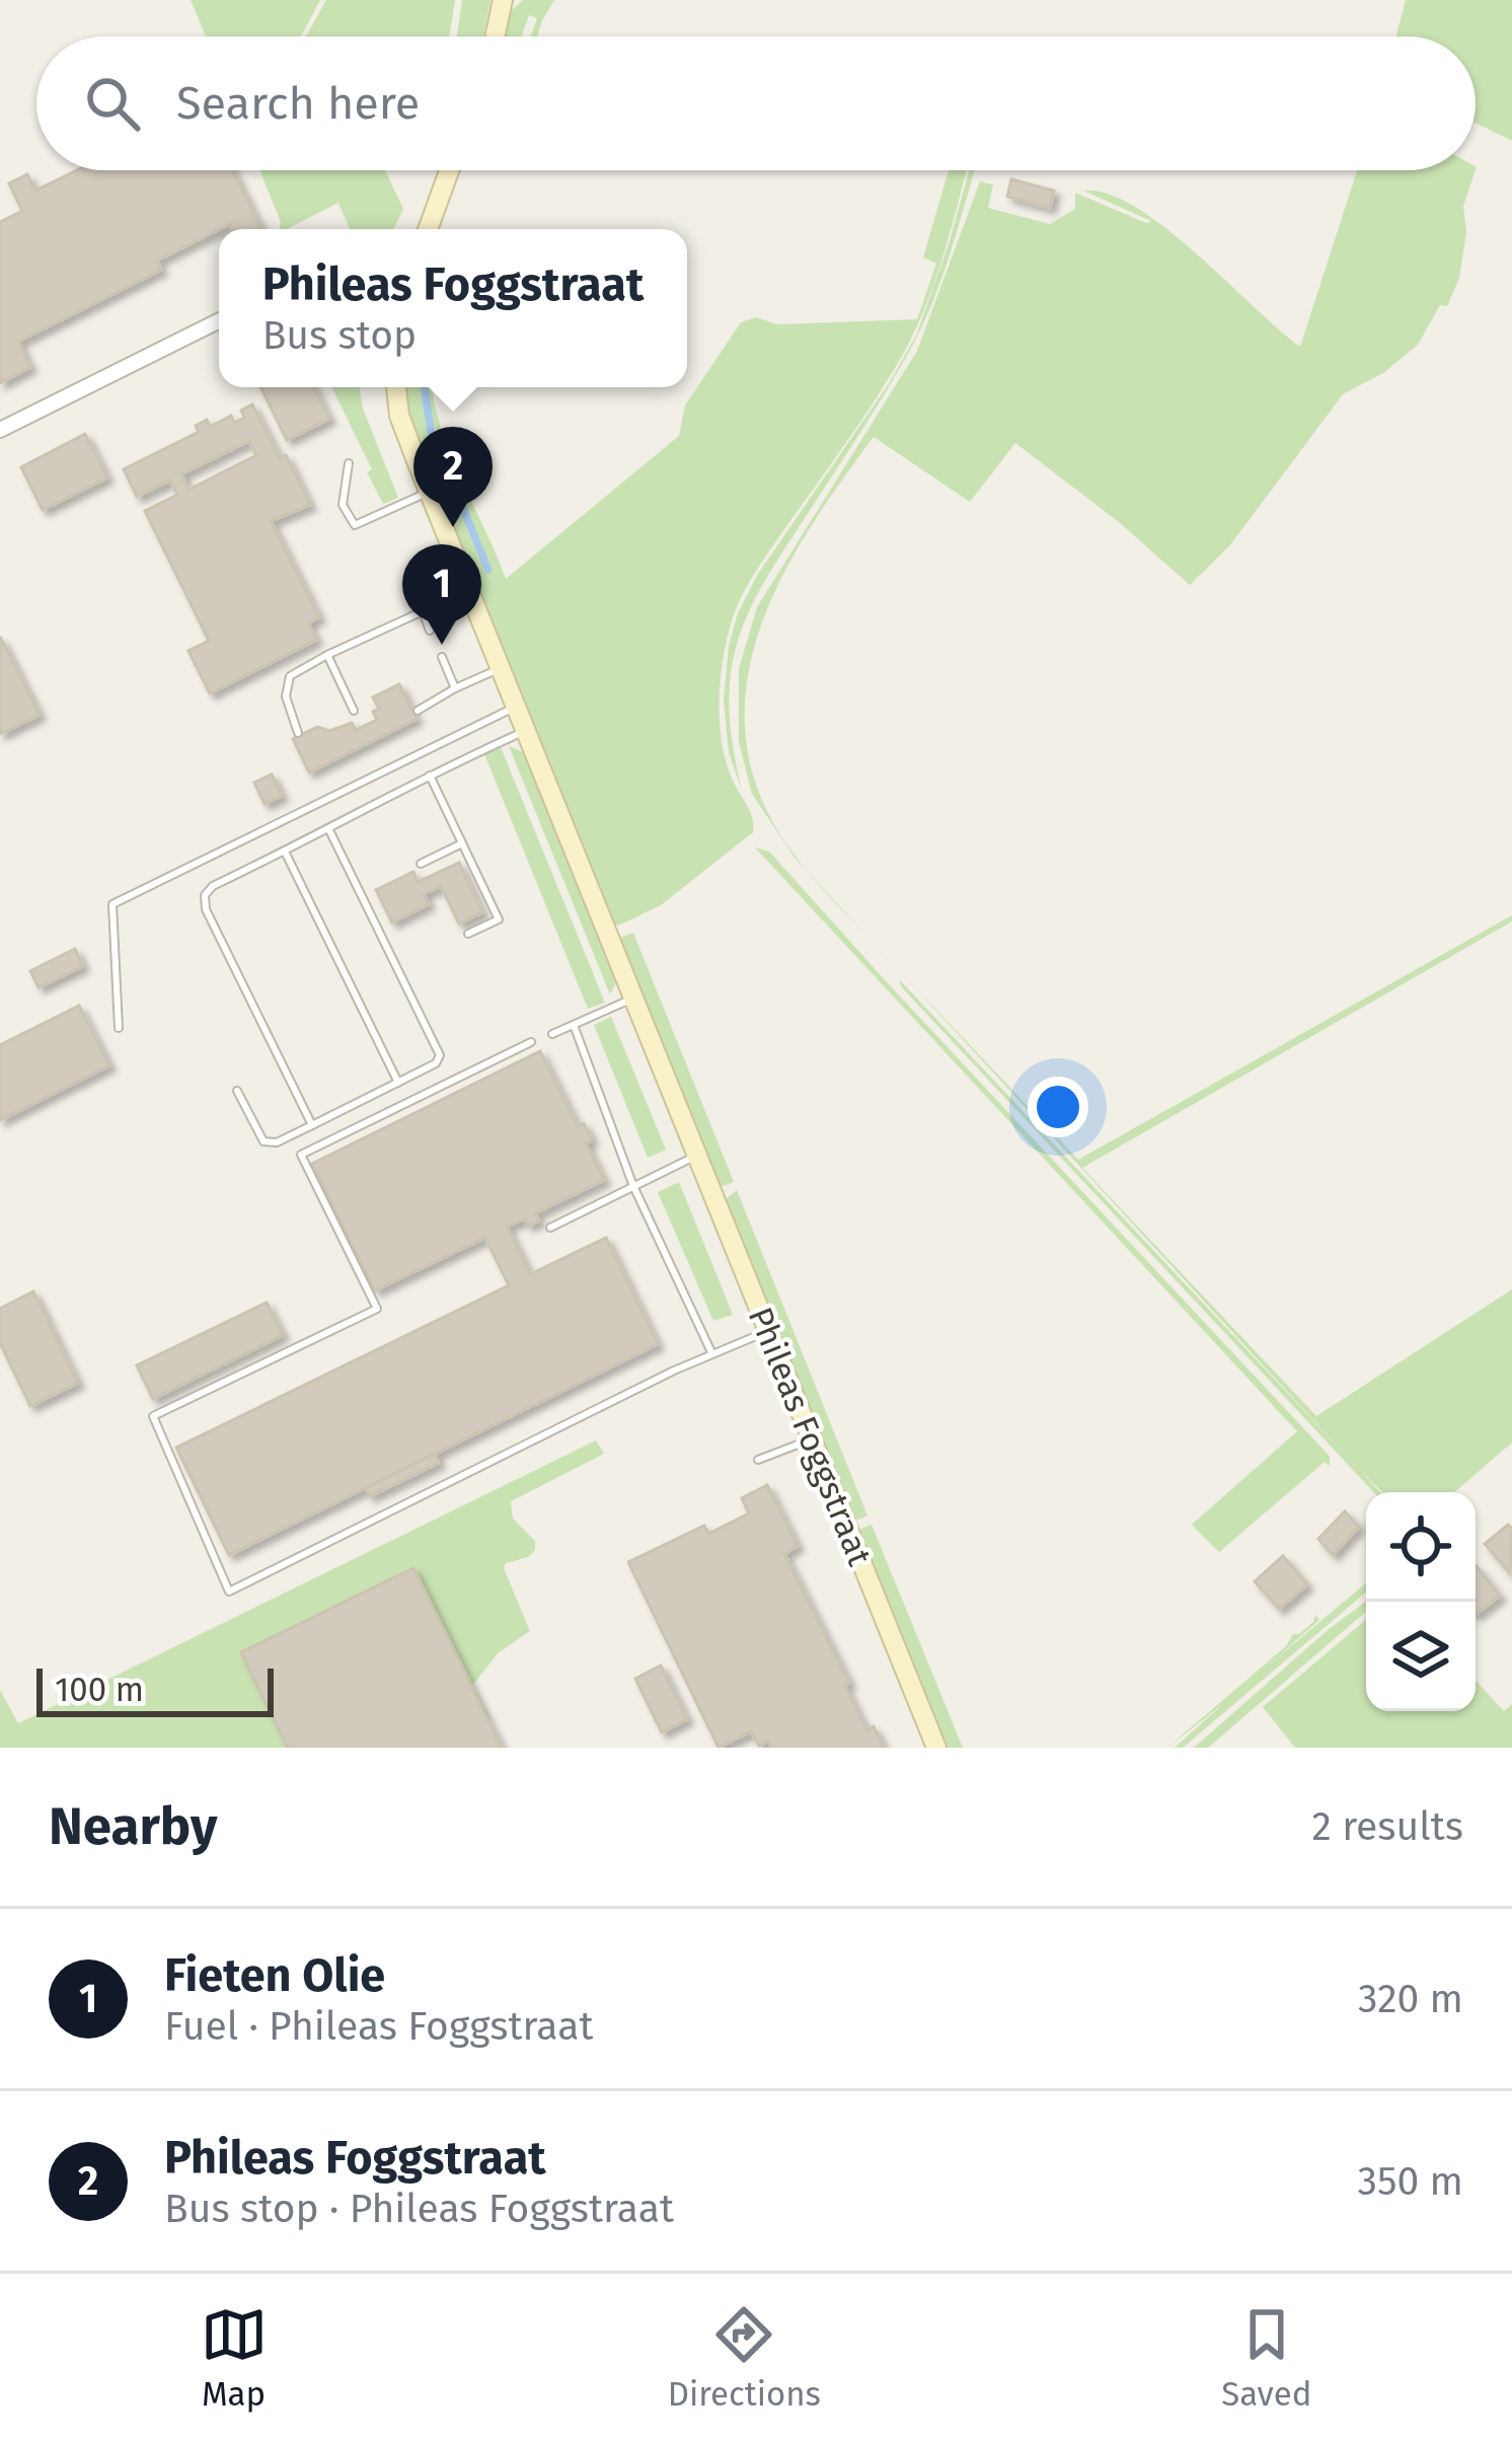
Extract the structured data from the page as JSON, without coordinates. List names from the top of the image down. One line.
{"streets":{"street":["Phileas Foggstraat"]},"scale_bar":"100 m","page":{"search":"Search here","popup":["Phileas Foggstraat","Bus stop"],"pins":["2","1"],"scale":"100 m","heading":["Nearby","2 results"],"list":[{"mark":"1","name":"Fieten Olie","note":"Fuel · Phileas Foggstraat","value":"320 m"},{"mark":"2","name":"Phileas Foggstraat","note":"Bus stop · Phileas Foggstraat","value":"350 m"}],"nav":["Map","Directions","Saved"]}}
